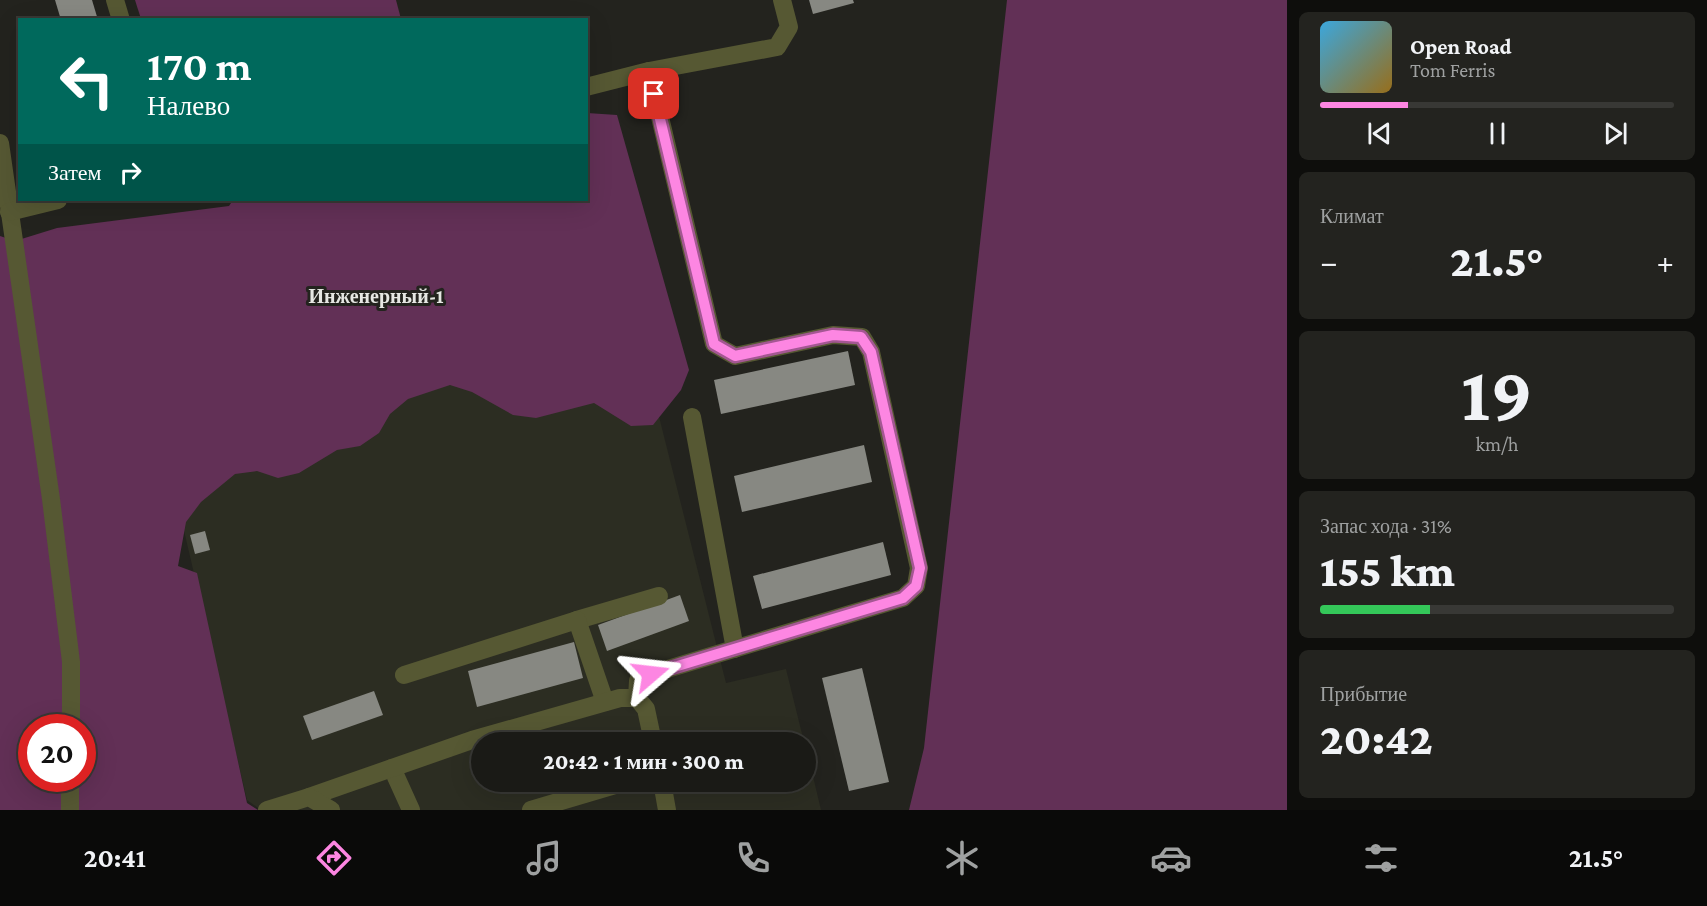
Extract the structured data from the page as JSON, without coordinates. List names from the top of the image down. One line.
{"districts":["Инженерный-1"],"page":{"turn":["170 m","Налево"],"song":["Open Road","Tom Ferris"],"then":"Затем","tile":["Климат",["19","km/h"],["Запас хода · 31%","155 km"],["Прибытие","20:42"]],"heat":["−","21.5°","+"],"limit":"20","trip":"20:42 · 1 мин · 300 m","tabs":["20:41","21.5°"]}}
